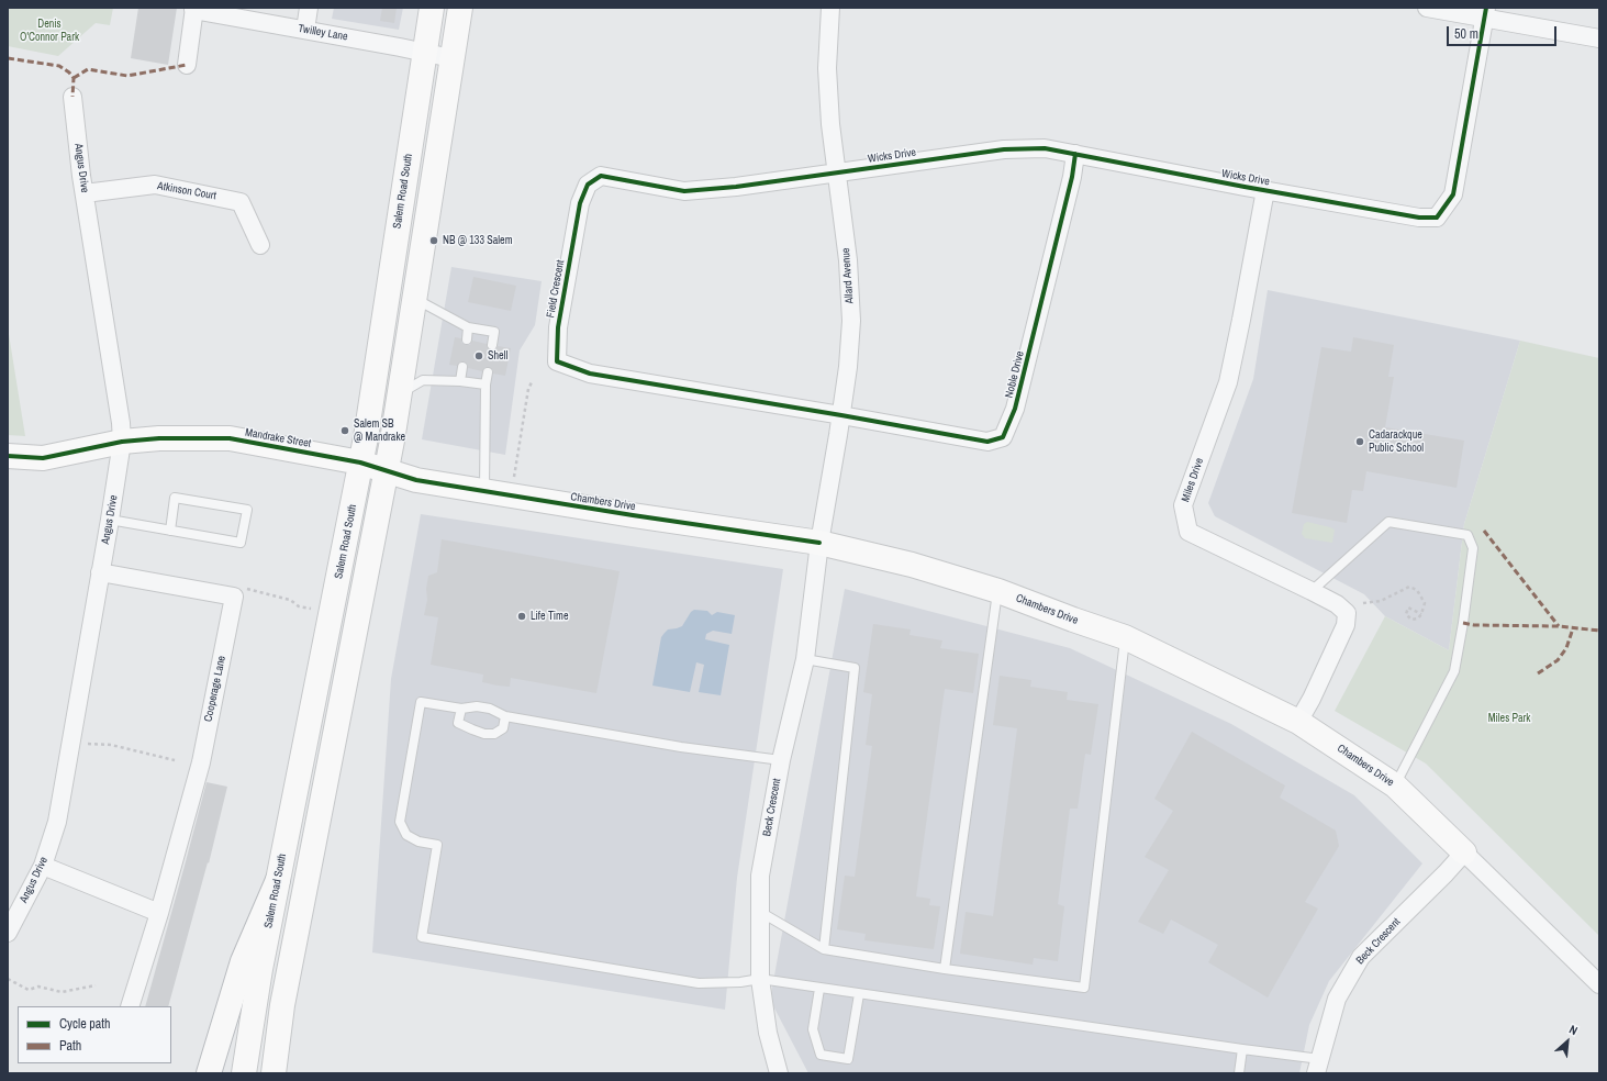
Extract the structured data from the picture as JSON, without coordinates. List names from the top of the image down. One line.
{"streets":{"main road":["Salem Road South","Mandrake Street","Chambers Drive"],"street":["Twilley Lane","Wicks Drive","Angus Drive","Atkinson Court","Allard Avenue","Field Crescent","Noble Drive","Miles Drive","Cooperage Lane","Beck Crescent"]},"crossings":[["Twilley Lane","Salem Road South"],["Wicks Drive","Allard Avenue"],["Wicks Drive","Field Crescent"],["Wicks Drive","Noble Drive"],["Wicks Drive","Miles Drive"],["Angus Drive","Atkinson Court"],["Angus Drive","Mandrake Street"],["Angus Drive","Cooperage Lane"],["Salem Road South","Mandrake Street"],["Allard Avenue","Field Crescent"],["Allard Avenue","Noble Drive"],["Allard Avenue","Chambers Drive"],["Allard Avenue","Beck Crescent"],["Field Crescent","Noble Drive"],["Mandrake Street","Chambers Drive"],["Miles Drive","Chambers Drive"],["Chambers Drive","Beck Crescent"]],"parks":["Denis O'Connor Park","Miles Park"],"places":["NB @ 133 Salem","Shell","Salem SB @ Mandrake","Cadarackque Public School","Life Time"],"legend":["Cycle path","Path"],"scale_bar":"50 m","north":"top right"}
